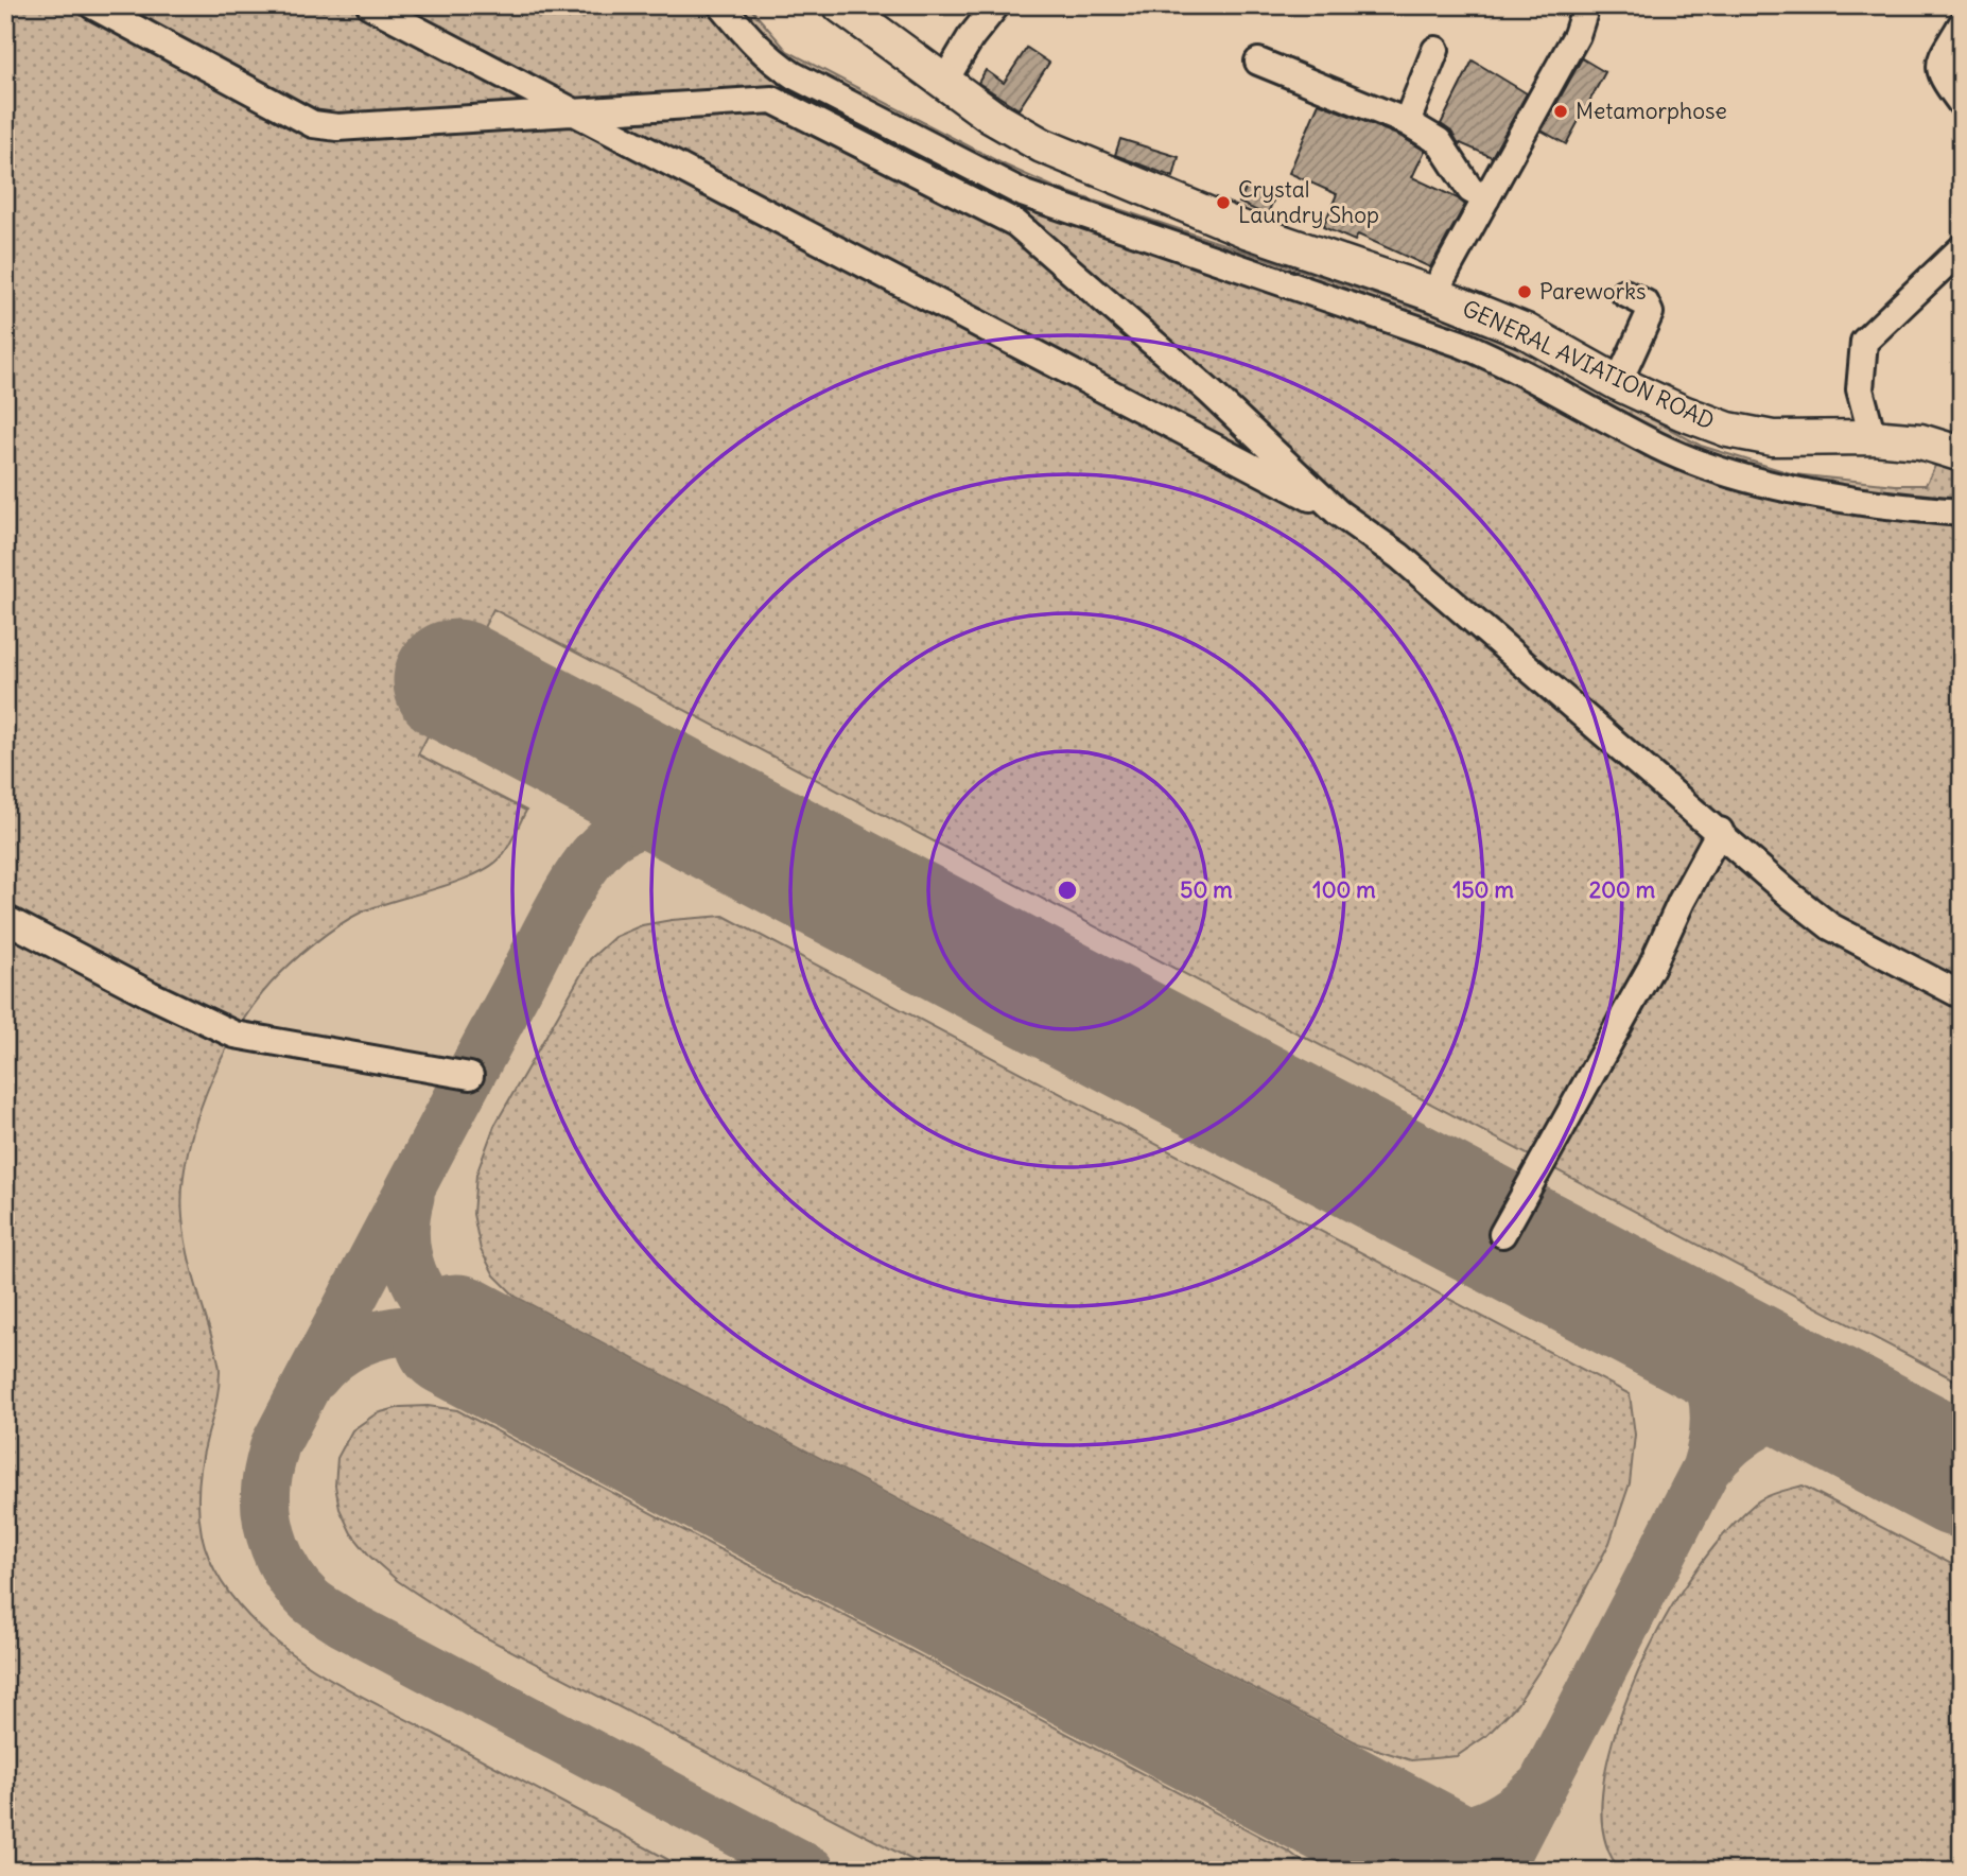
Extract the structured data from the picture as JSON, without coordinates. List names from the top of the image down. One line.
{"streets":{"main road":["GENERAL AVIATION ROAD"]},"places":["Metamorphose","Crystal Laundry Shop","Pareworks"],"rings":["50 m","100 m","150 m","200 m"]}
